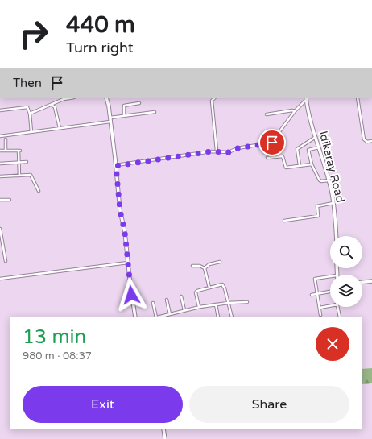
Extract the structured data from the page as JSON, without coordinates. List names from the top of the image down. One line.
{"streets":{"main road":["Idikaray Road"]},"page":{"turn":["440 m","Turn right"],"then":"Then","heading":["13 min","980 m · 08:37"],"buttons":["Exit","Share"]}}
